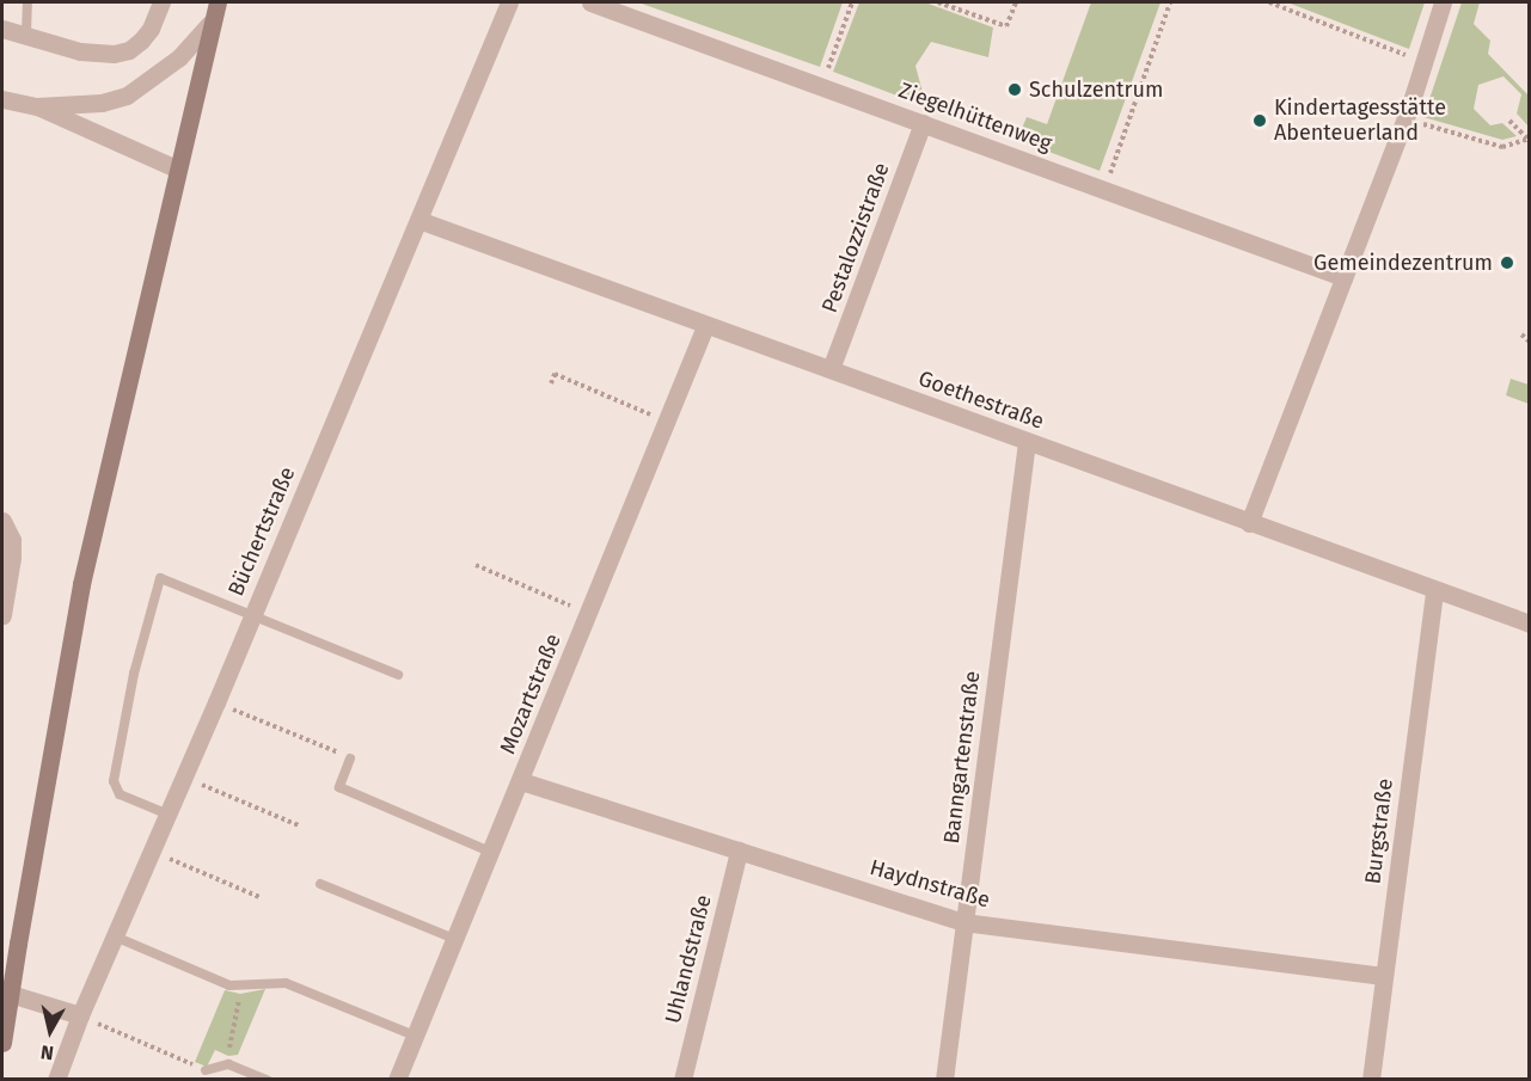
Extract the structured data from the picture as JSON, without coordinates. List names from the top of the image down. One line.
{"streets":{"street":["Ziegelhüttenweg","Pestalozzistraße","Goethestraße","Büchertstraße","Mozartstraße","Banngartenstraße","Burgstraße","Haydnstraße","Uhlandstraße"]},"crossings":[["Ziegelhüttenweg","Pestalozzistraße"],["Pestalozzistraße","Goethestraße"],["Goethestraße","Büchertstraße"],["Goethestraße","Mozartstraße"],["Goethestraße","Banngartenstraße"],["Goethestraße","Burgstraße"],["Mozartstraße","Haydnstraße"],["Banngartenstraße","Haydnstraße"],["Burgstraße","Haydnstraße"],["Haydnstraße","Uhlandstraße"]],"places":["Schulzentrum","Kindertagesstätte Abenteuerland","Gemeindezentrum"],"north":"bottom"}
